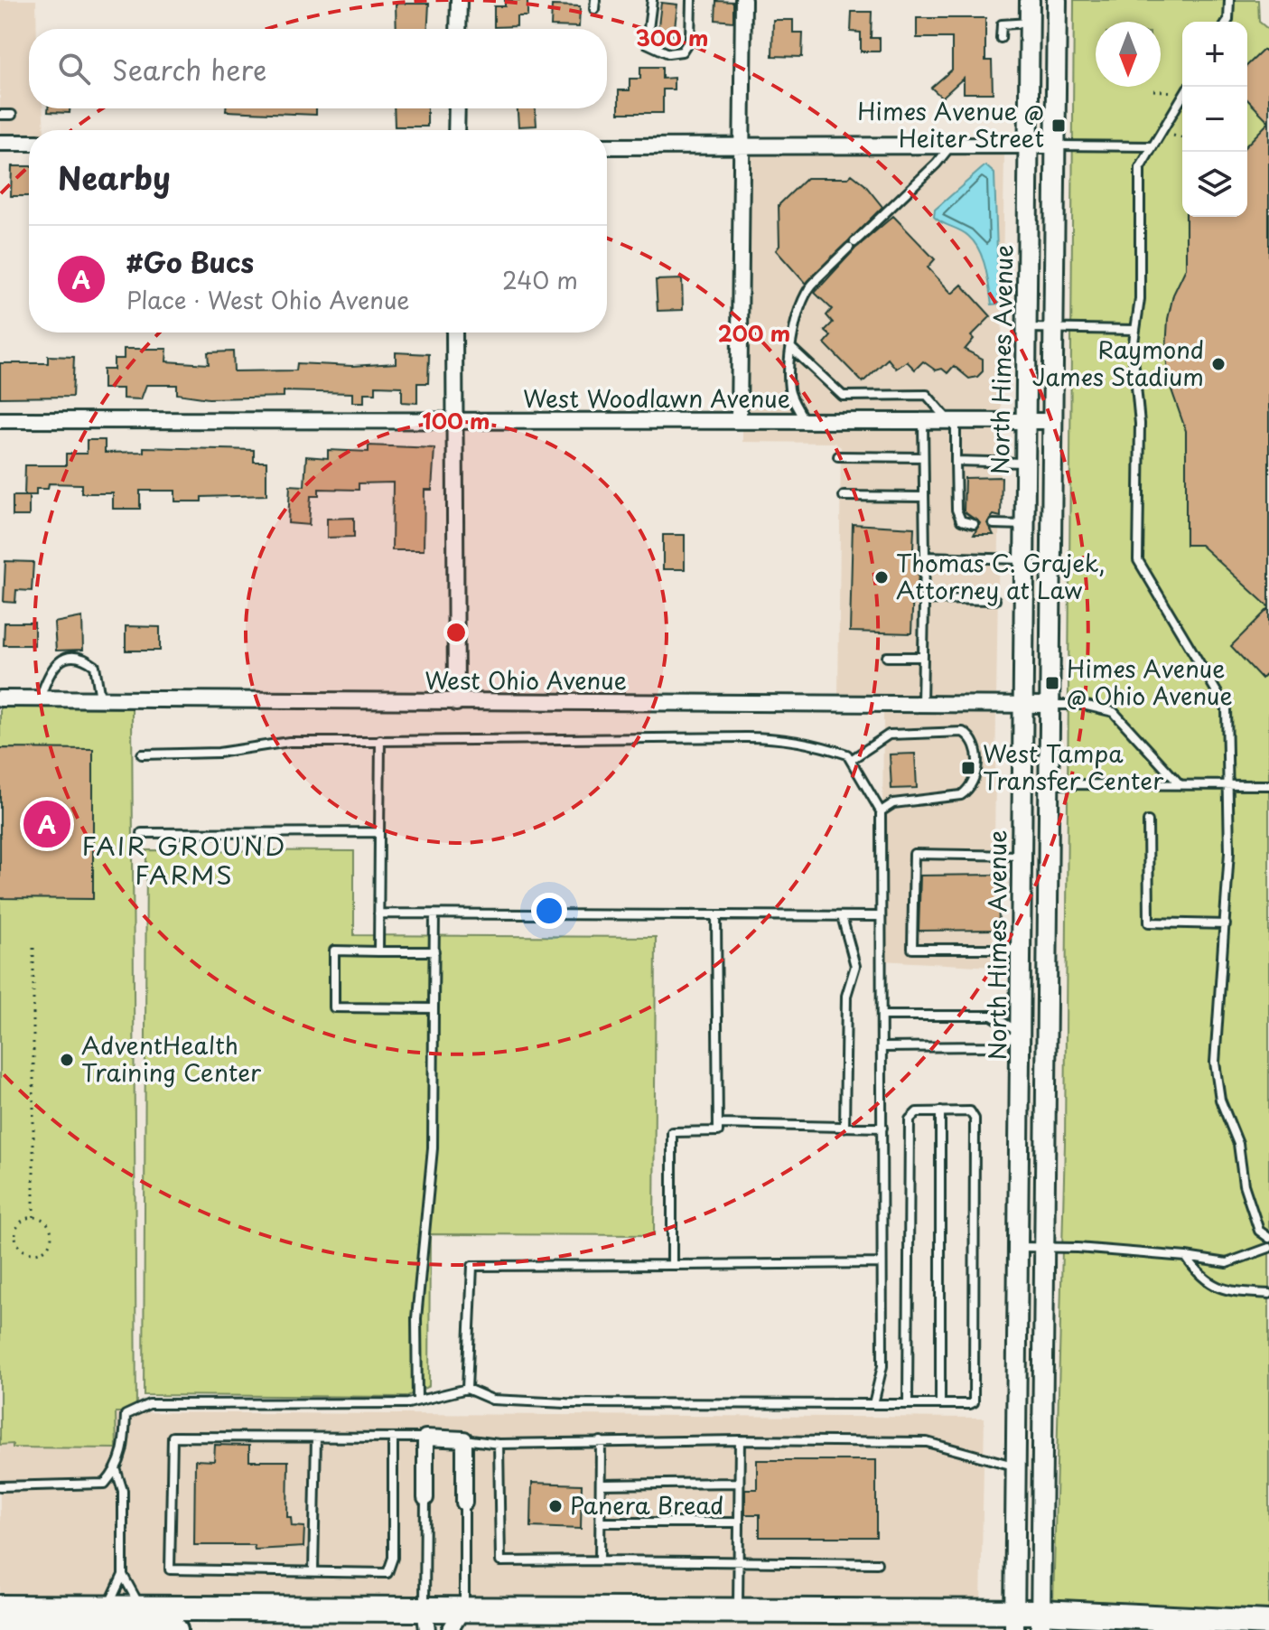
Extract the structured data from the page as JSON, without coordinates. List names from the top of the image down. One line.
{"streets":{"street":["North Himes Avenue","West Woodlawn Avenue","West Ohio Avenue"]},"crossings":[["North Himes Avenue","West Woodlawn Avenue"],["North Himes Avenue","West Ohio Avenue"]],"districts":["FAIR GROUND FARMS"],"places":{"transit":["Himes Avenue @ Heiter Street","Himes Avenue @ Ohio Avenue","West Tampa Transfer Center"],"other":["Raymond James Stadium","Thomas C. Grajek, Attorney at Law","AdventHealth Training Center","Panera Bread"]},"north":"bottom","page":{"map_buttons":["+","−"],"search":"Search here","heading":"Nearby","list":[{"mark":"A","name":"#Go Bucs","note":"Place · West Ohio Avenue","value":"240 m"}],"pins":"A"},"rings":["300 m","200 m","100 m"]}
